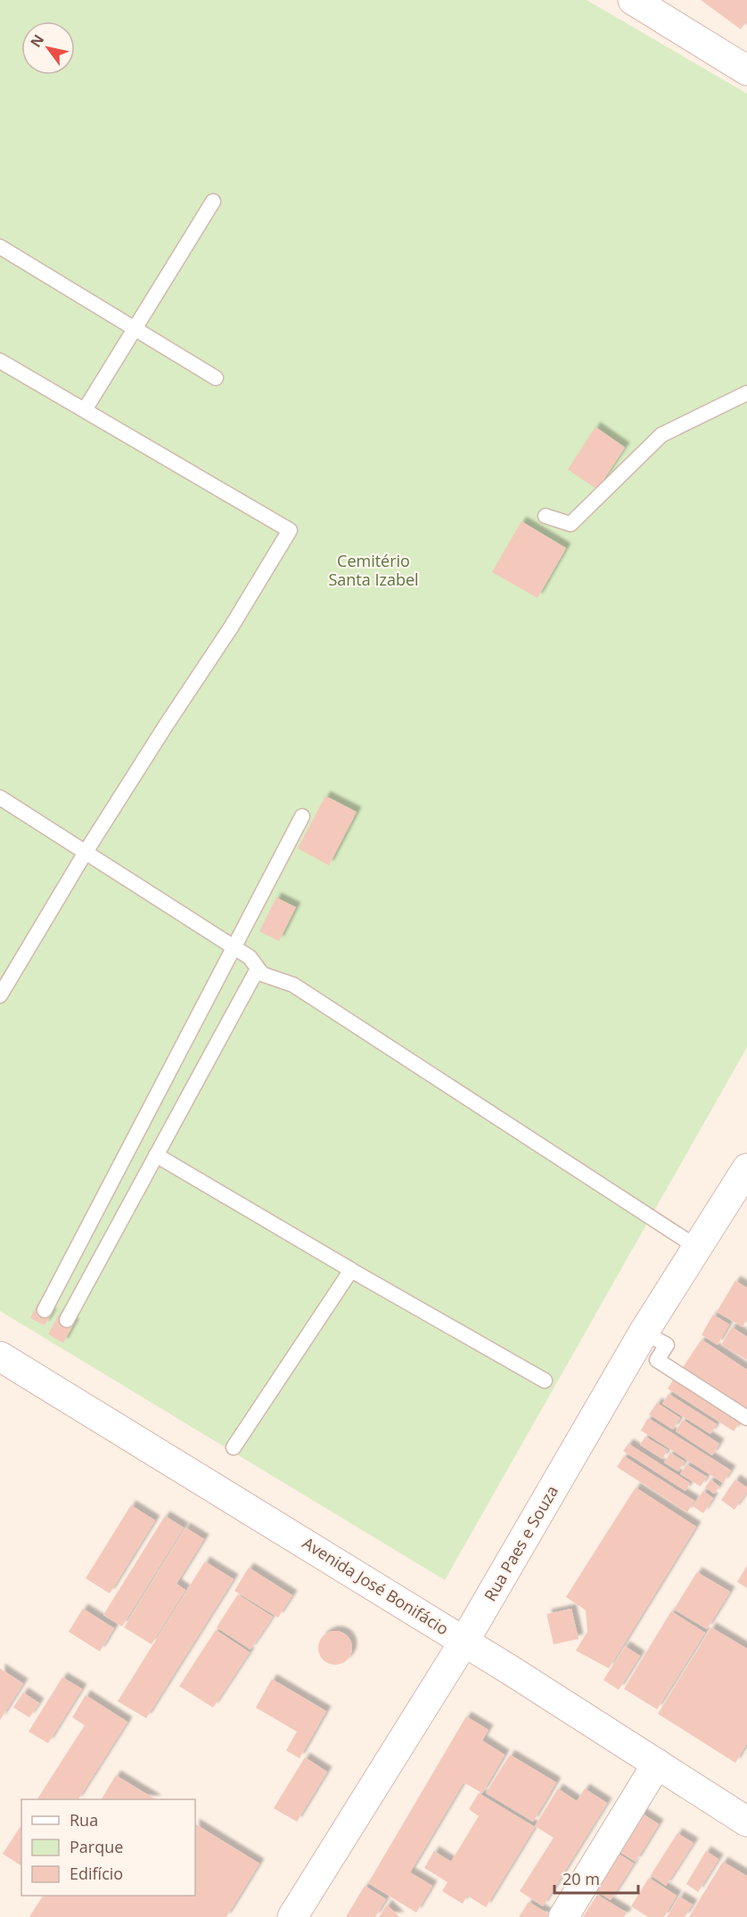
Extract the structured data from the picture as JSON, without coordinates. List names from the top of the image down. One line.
{"streets":{"main road":["Rua Paes e Souza","Avenida José Bonifácio"]},"crossings":[["Rua Paes e Souza","Avenida José Bonifácio"]],"parks":["Cemitério Santa Izabel"],"legend":["Rua","Parque","Edifício"],"scale_bar":"20 m","north":"top left"}
